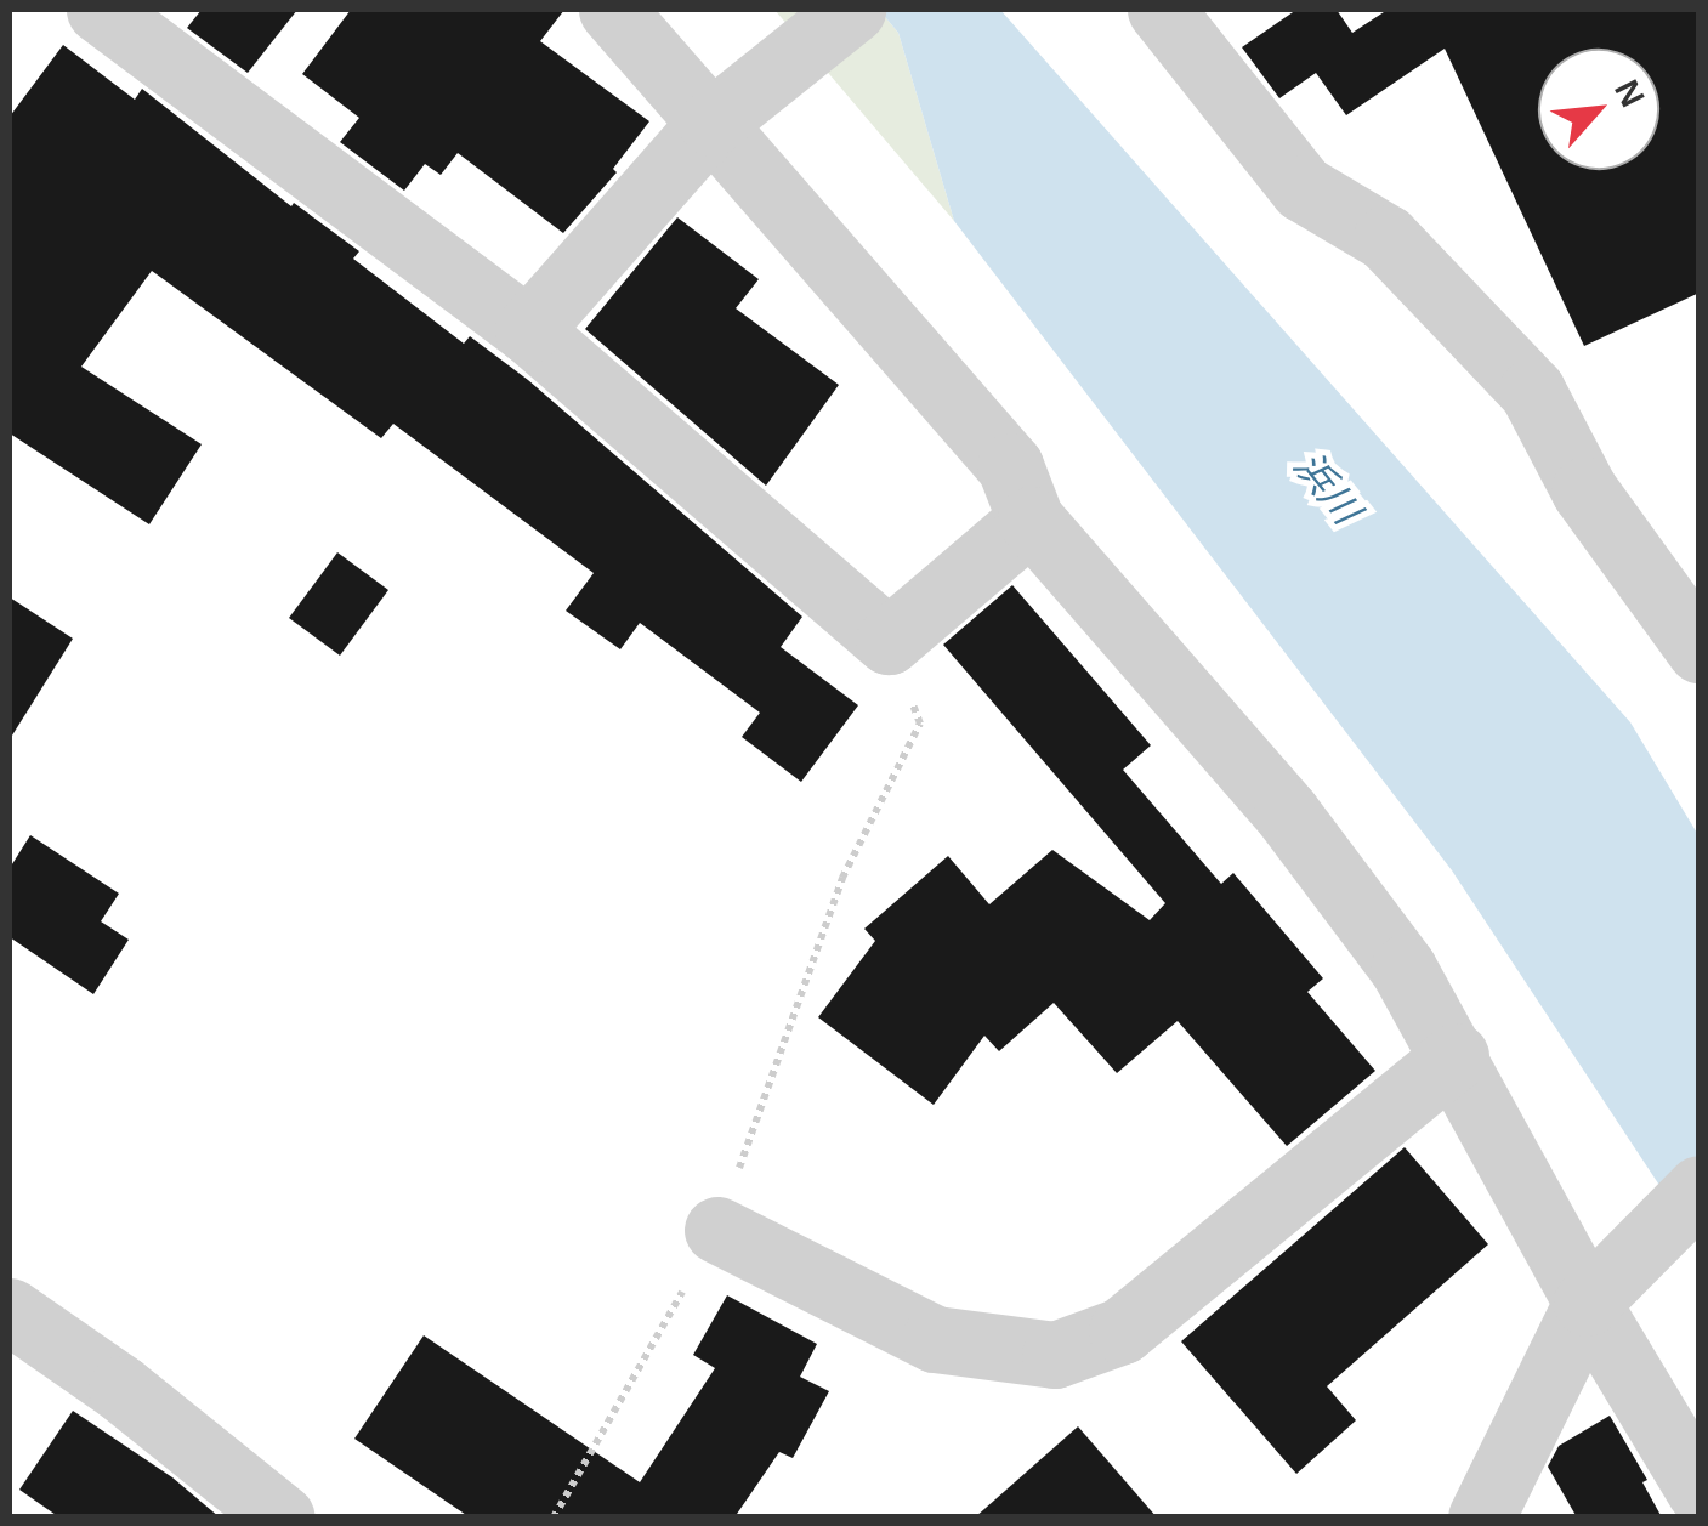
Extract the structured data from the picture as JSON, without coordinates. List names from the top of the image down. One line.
{"water":["浜川"],"north":"top right"}
